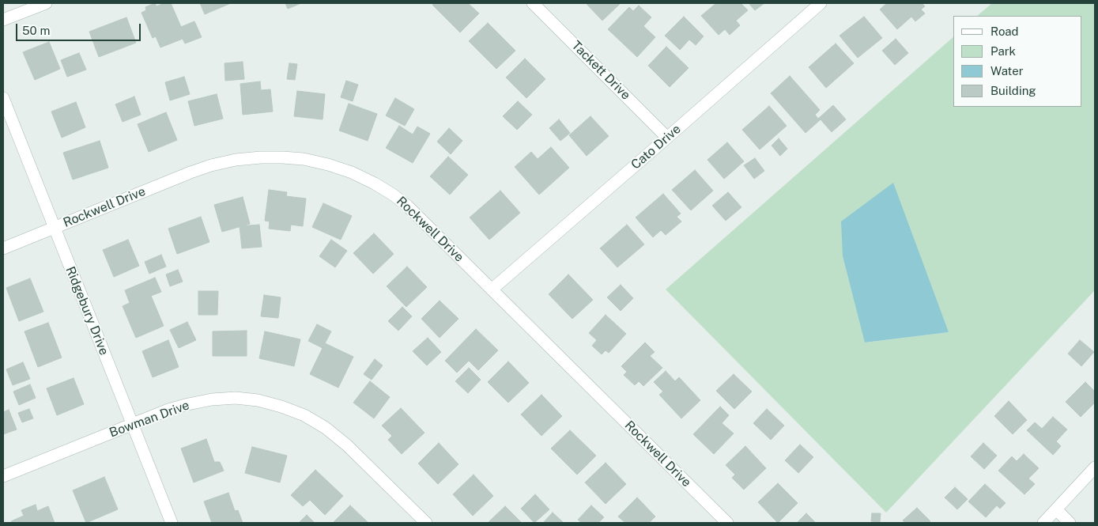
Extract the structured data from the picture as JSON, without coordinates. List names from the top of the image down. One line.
{"streets":{"street":["Tackett Drive","Cato Drive","Rockwell Drive","Ridgebury Drive","Bowman Drive"]},"crossings":[["Tackett Drive","Cato Drive"],["Cato Drive","Rockwell Drive"],["Rockwell Drive","Ridgebury Drive"],["Ridgebury Drive","Bowman Drive"]],"legend":["Road","Park","Water","Building"],"scale_bar":"50 m"}
